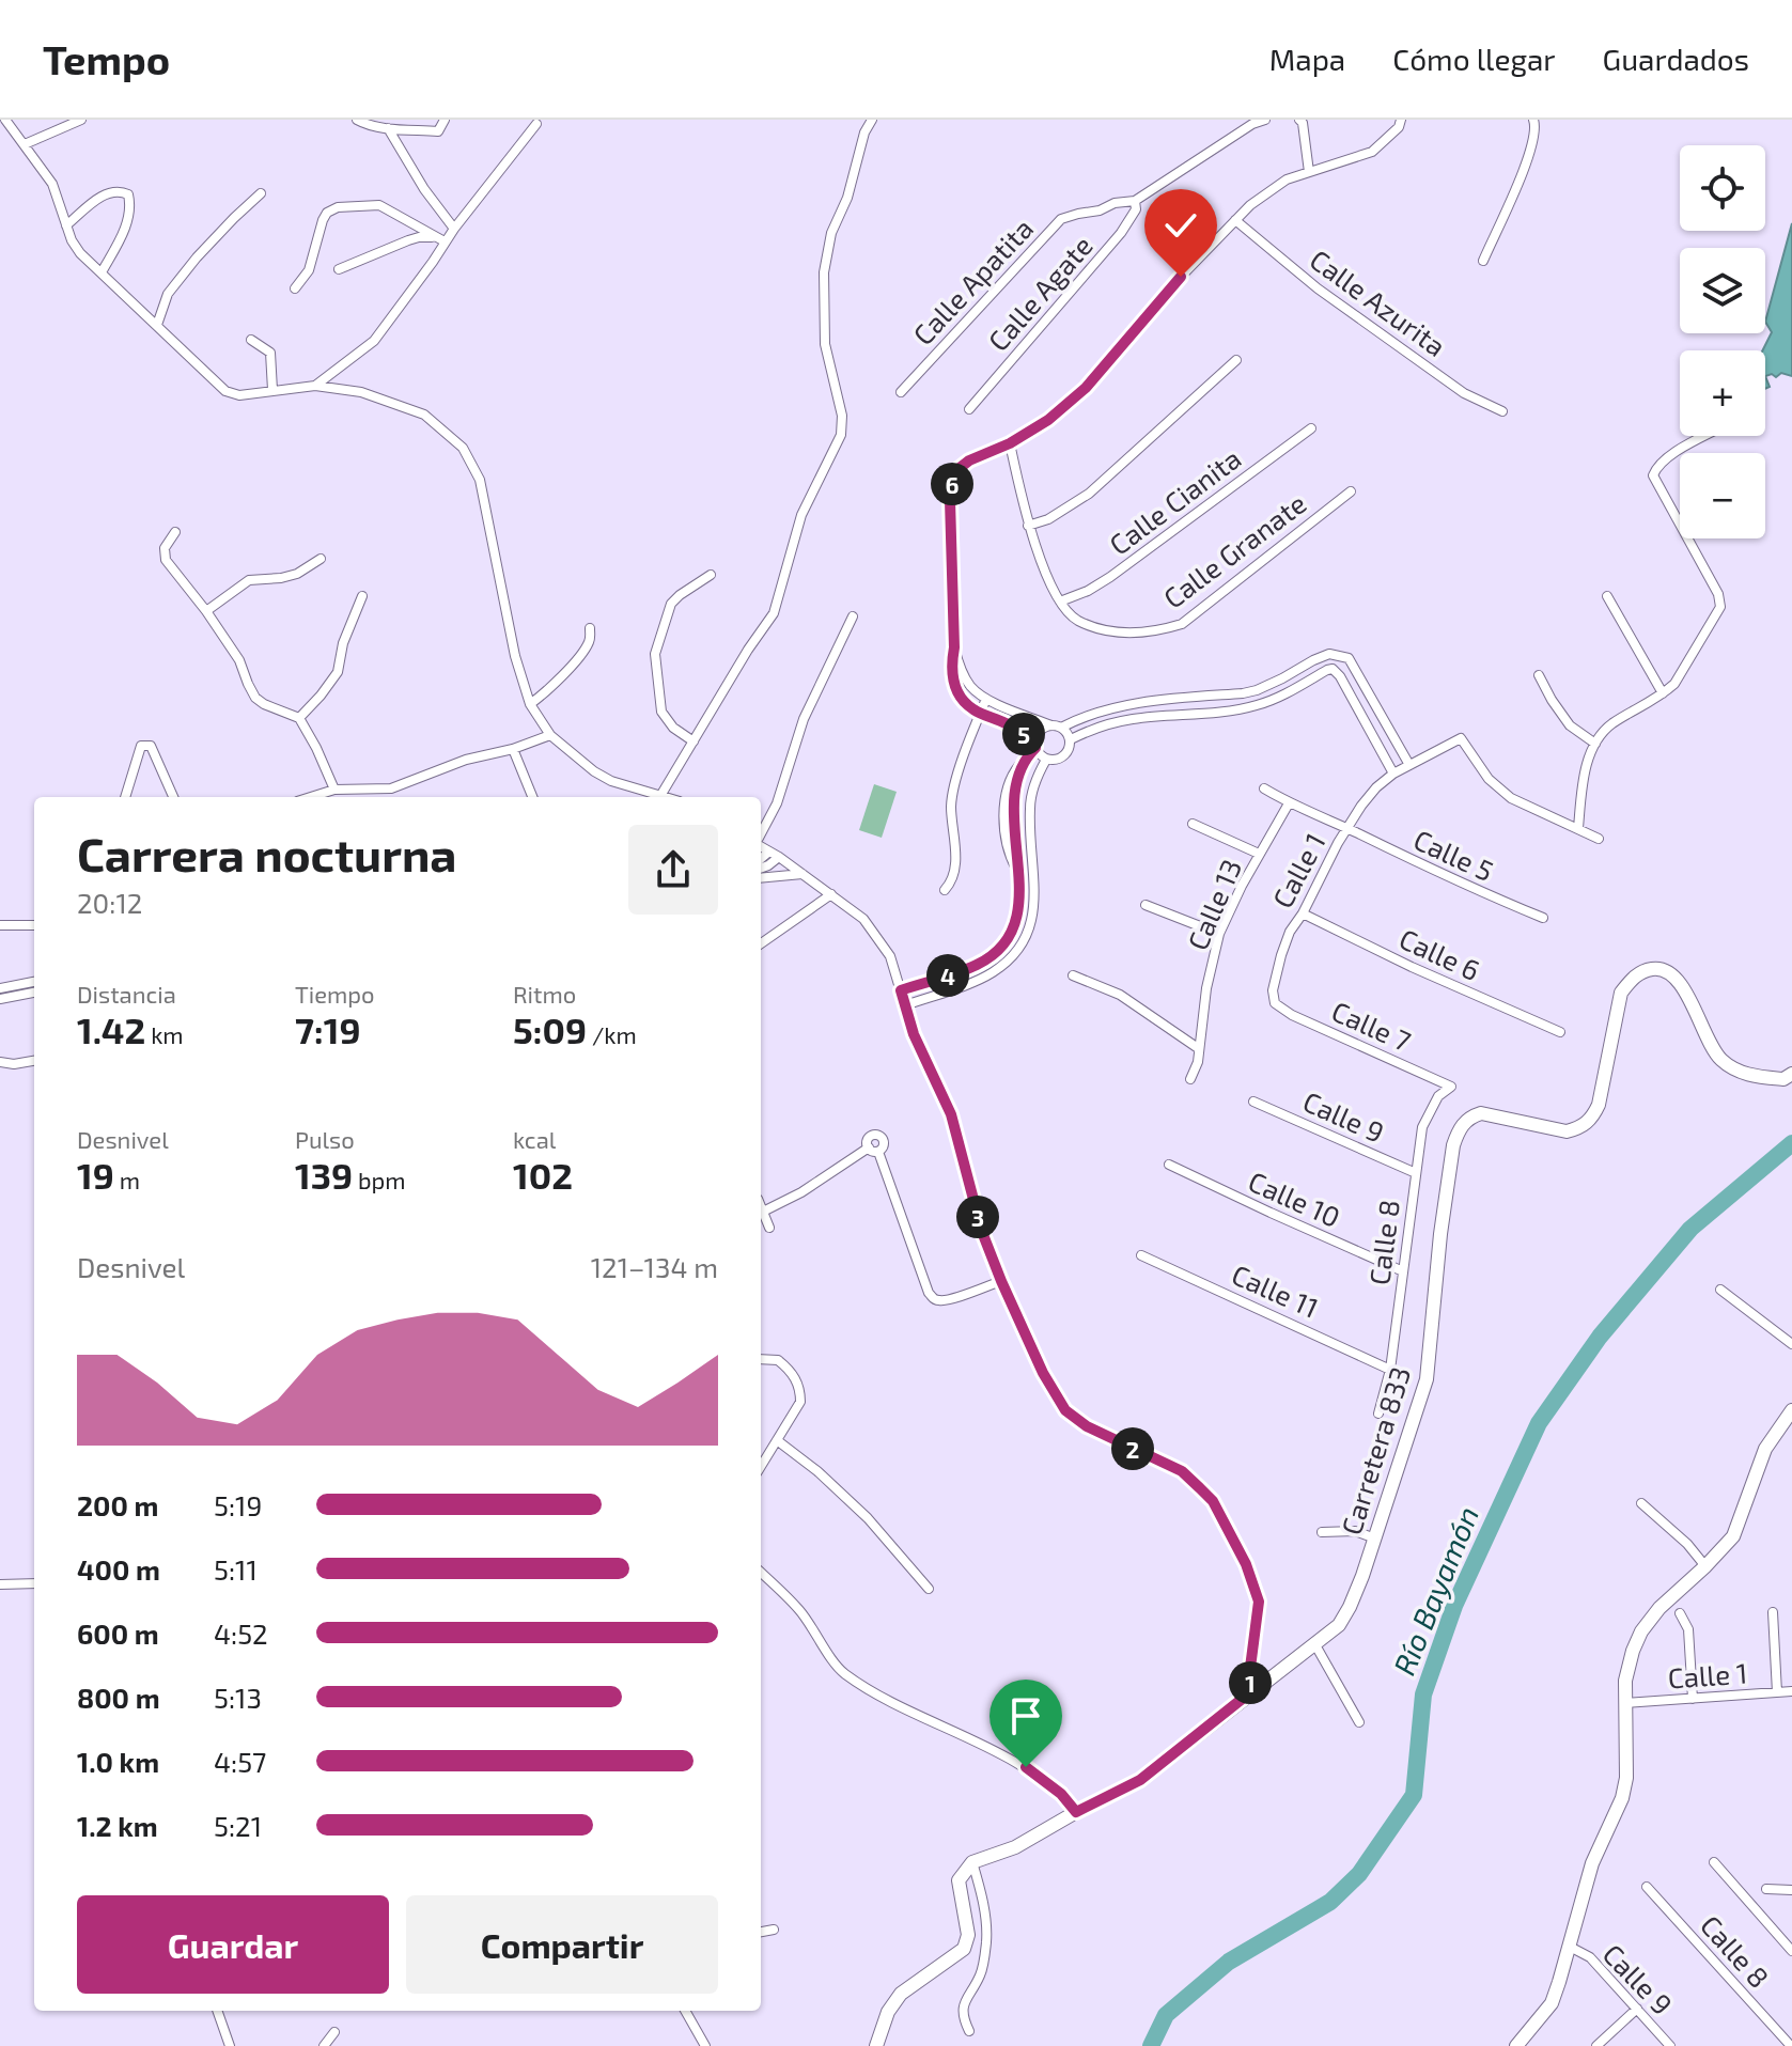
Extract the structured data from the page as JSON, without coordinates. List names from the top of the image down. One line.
{"streets":{"street":["Calle Apatita","Calle Agate","Calle Azurita","Calle Cianita","Calle Granate","Calle 5","Calle 1","Calle 13","Calle 6","Calle 7","Calle 9","Calle 10","Calle 8","Calle 11","Carretera 833"]},"crossings":[["Calle Apatita","Calle Agate"],["Calle Cianita","Calle Granate"],["Calle 5","Calle 1"],["Calle 5","Calle 13"],["Calle 1","Calle 6"],["Calle 1","Calle 7"],["Calle 7","Calle 8"],["Calle 9","Calle 8"],["Calle 10","Calle 8"],["Calle 8","Calle 11"]],"water":["Río Bayamón"],"page":{"header":"Tempo","nav":["Mapa","Cómo llegar","Guardados"],"map_buttons":["+","−"],"pins":["6","5","4","3","2","1"],"heading":["Carrera nocturna","20:12"],"stats":[["Distancia","1.42 km"],["Tiempo","7:19"],["Ritmo","5:09 /km"],["Desnivel","19 m"],["Pulso","139 bpm"],["kcal","102"]],"chart":["Desnivel","121–134 m"],"list":[{"name":"200 m","note":"5:19"},{"name":"400 m","note":"5:11"},{"name":"600 m","note":"4:52"},{"name":"800 m","note":"5:13"},{"name":"1.0 km","note":"4:57"},{"name":"1.2 km","note":"5:21"}],"buttons":["Guardar","Compartir"]}}
